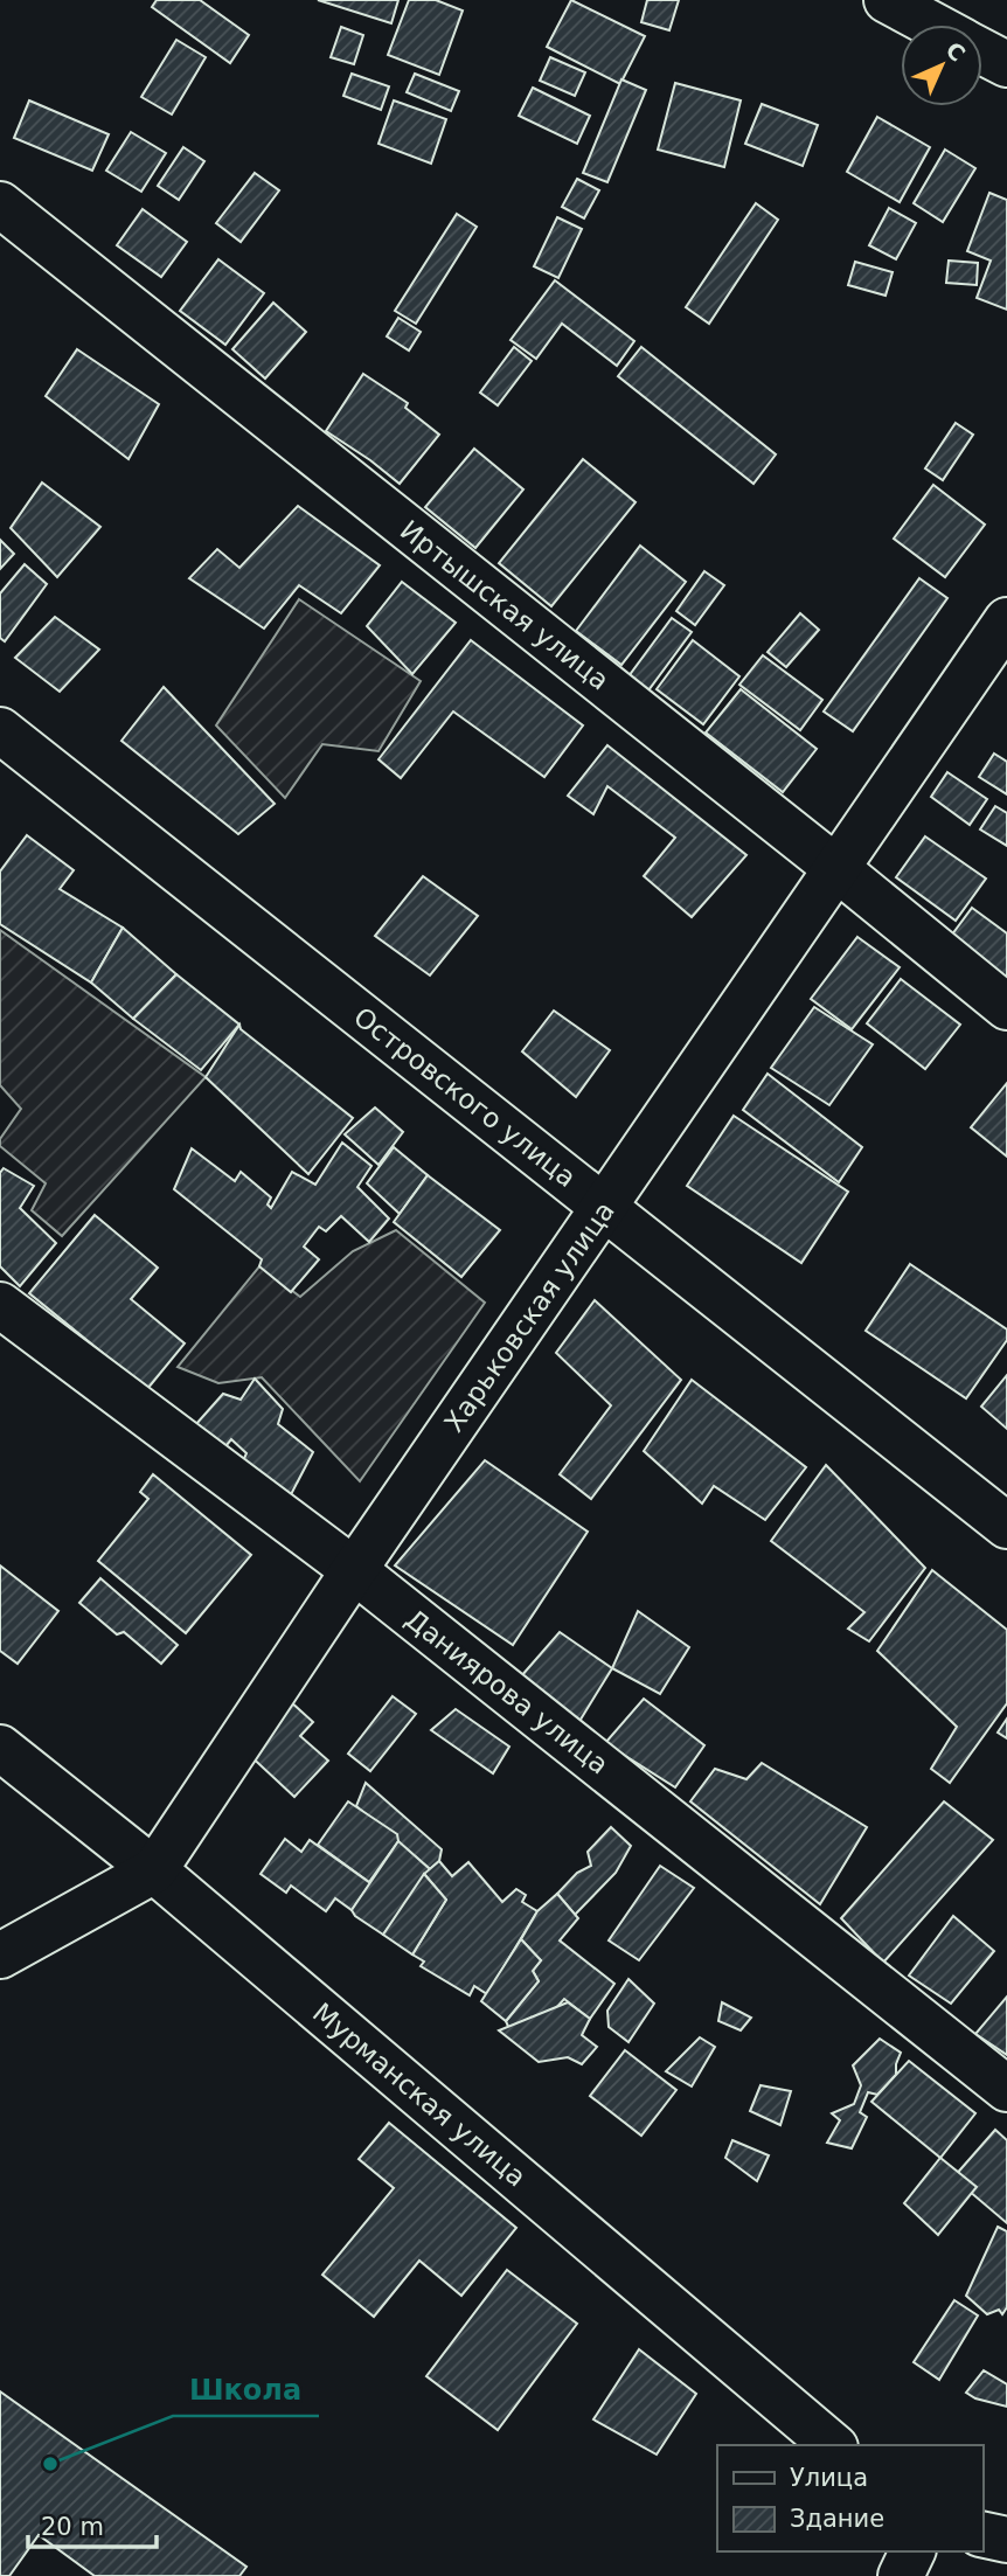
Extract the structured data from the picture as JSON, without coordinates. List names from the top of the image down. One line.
{"streets":{"street":["Иртышская улица","Островского улица","Харьковская улица","Даниярова улица","Мурманская улица"]},"crossings":[["Иртышская улица","Харьковская улица"],["Островского улица","Харьковская улица"],["Харьковская улица","Даниярова улица"],["Харьковская улица","Мурманская улица"]],"places":["Школа"],"legend":["Улица","Здание"],"scale_bar":"20 m","north":"top right"}
